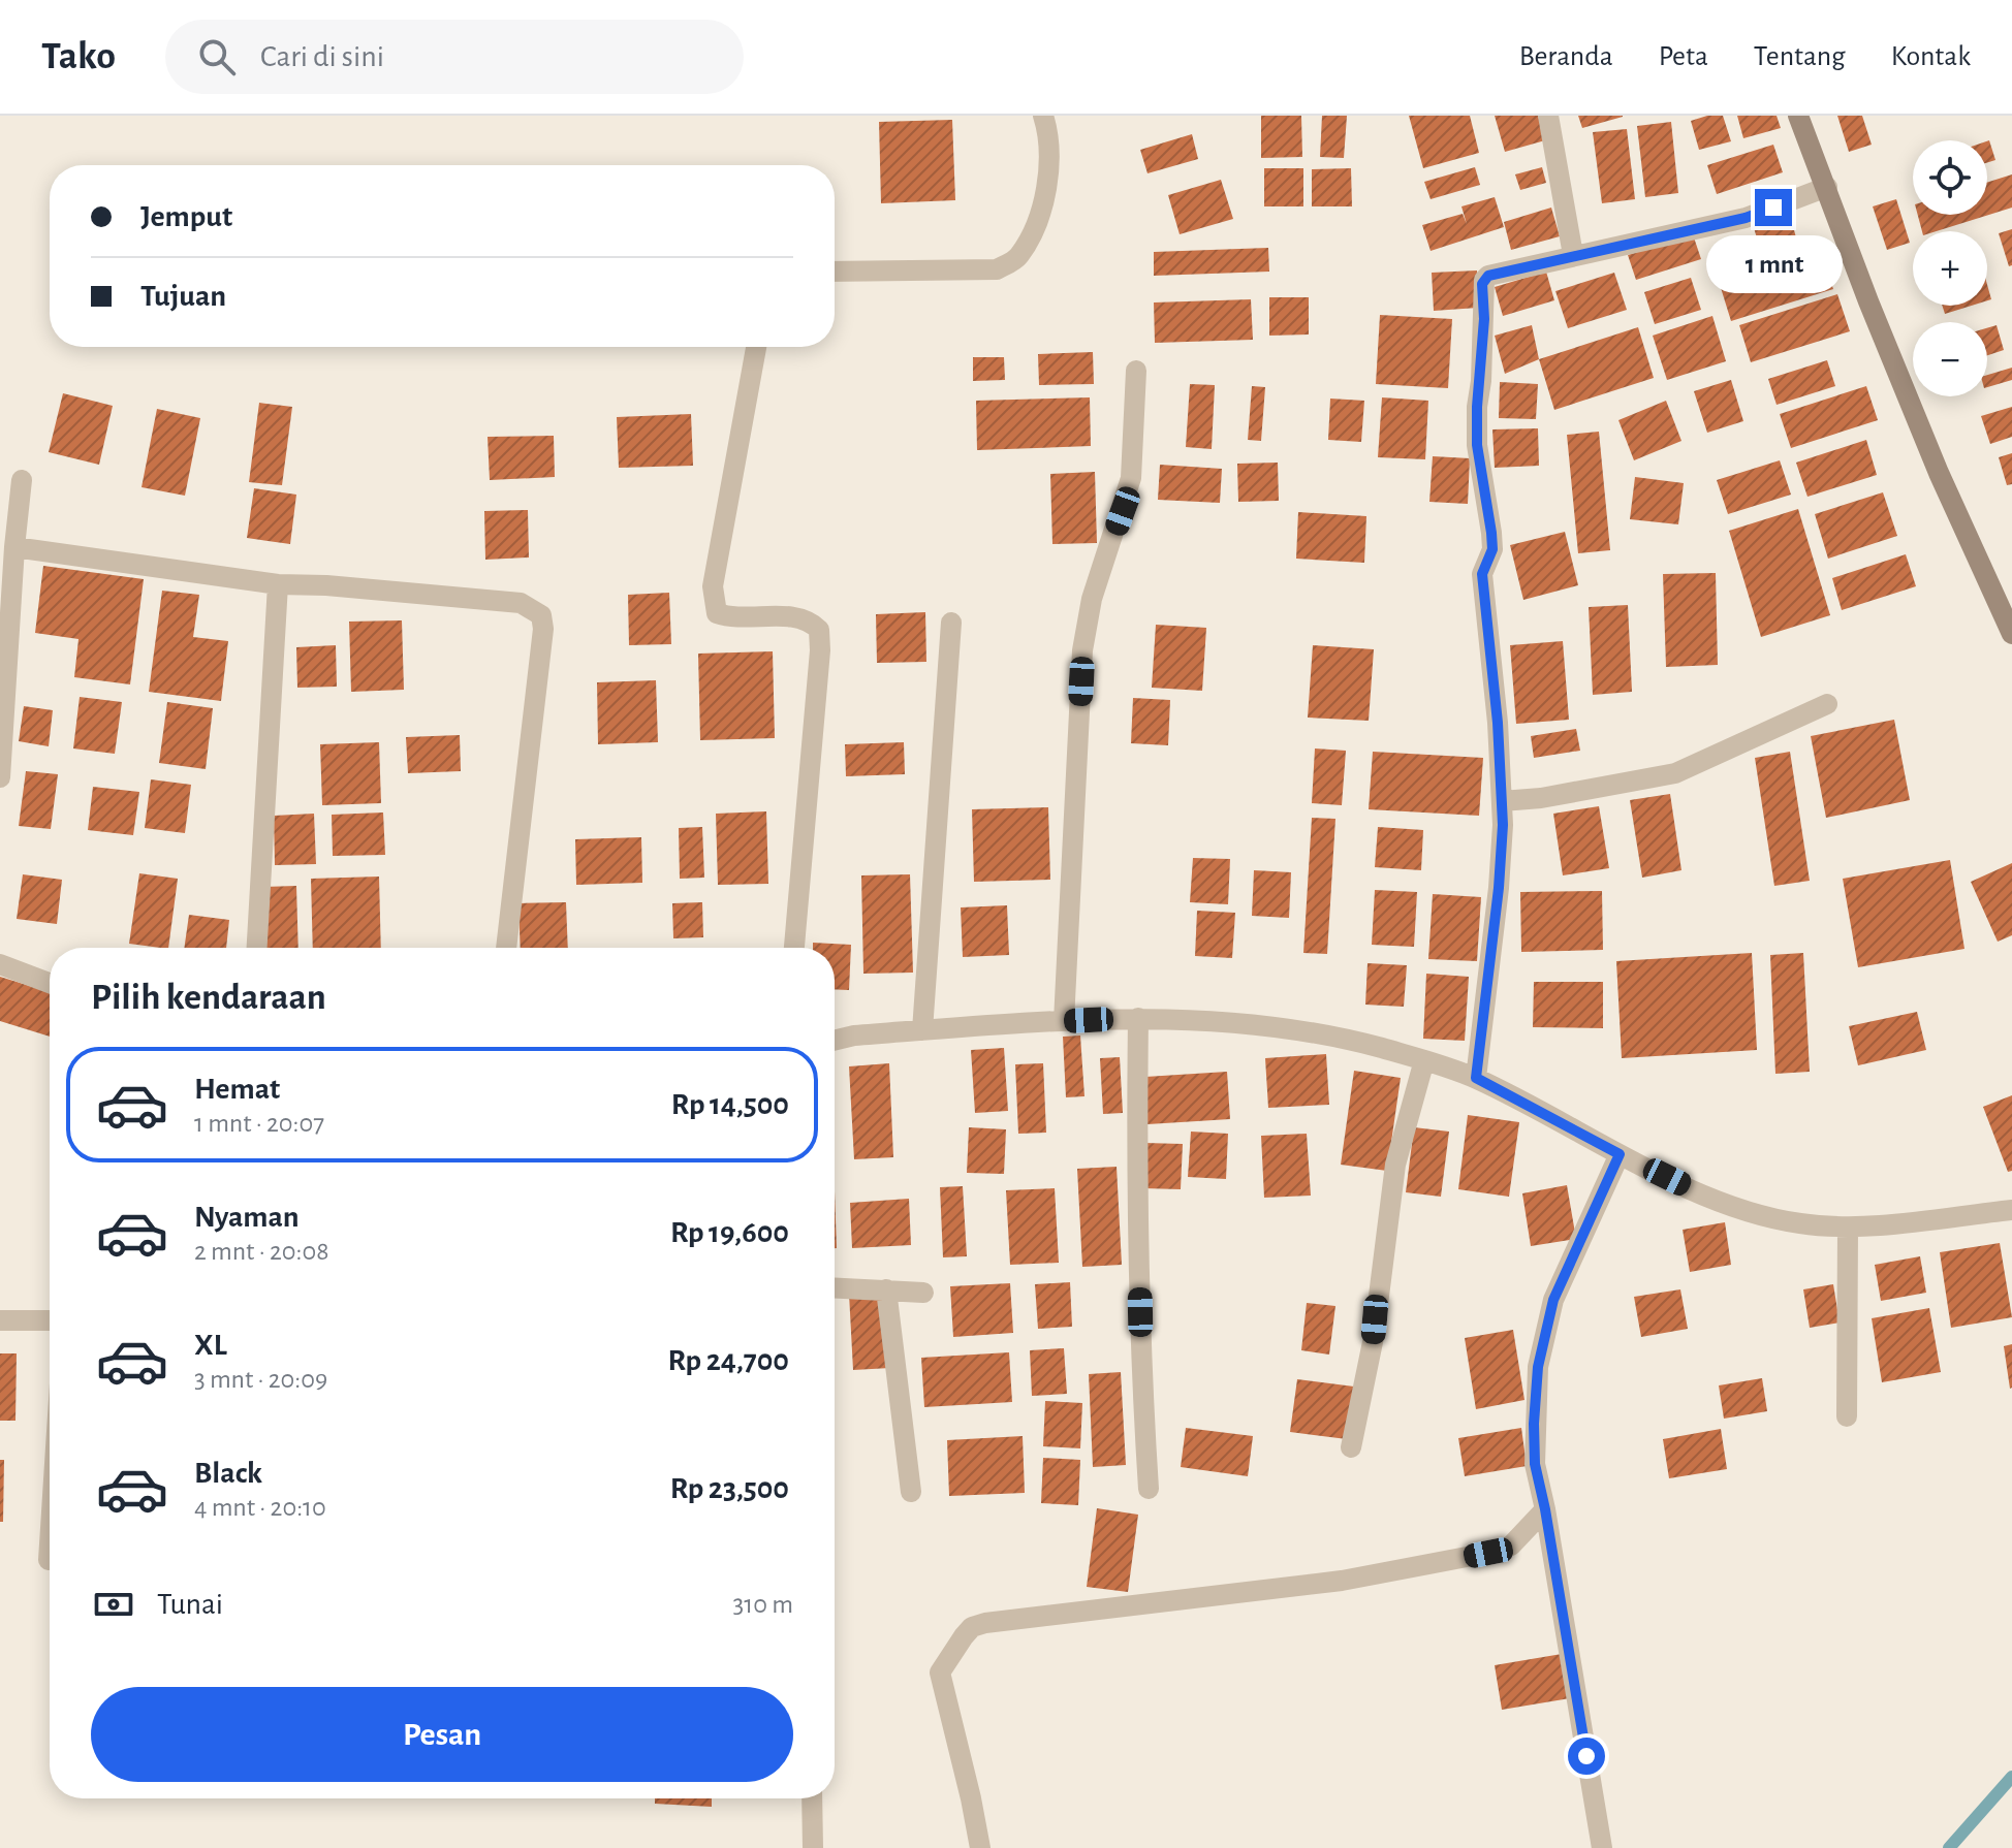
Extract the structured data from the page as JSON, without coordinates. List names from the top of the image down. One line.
{"page":{"header":"Tako","search":"Cari di sini","nav":["Beranda","Peta","Tentang","Kontak"],"map_buttons":["+","−"],"banner":["Jemput","Tujuan"],"bubble":"1 mnt","heading":"Pilih kendaraan","list":[{"name":"Hemat","note":"1 mnt · 20:07","value":"Rp 14,500"},{"name":"Nyaman","note":"2 mnt · 20:08","value":"Rp 19,600"},{"name":"XL","note":"3 mnt · 20:09","value":"Rp 24,700"},{"name":"Black","note":"4 mnt · 20:10","value":"Rp 23,500"}],"pay":["Tunai","310 m"],"buttons":"Pesan"}}
